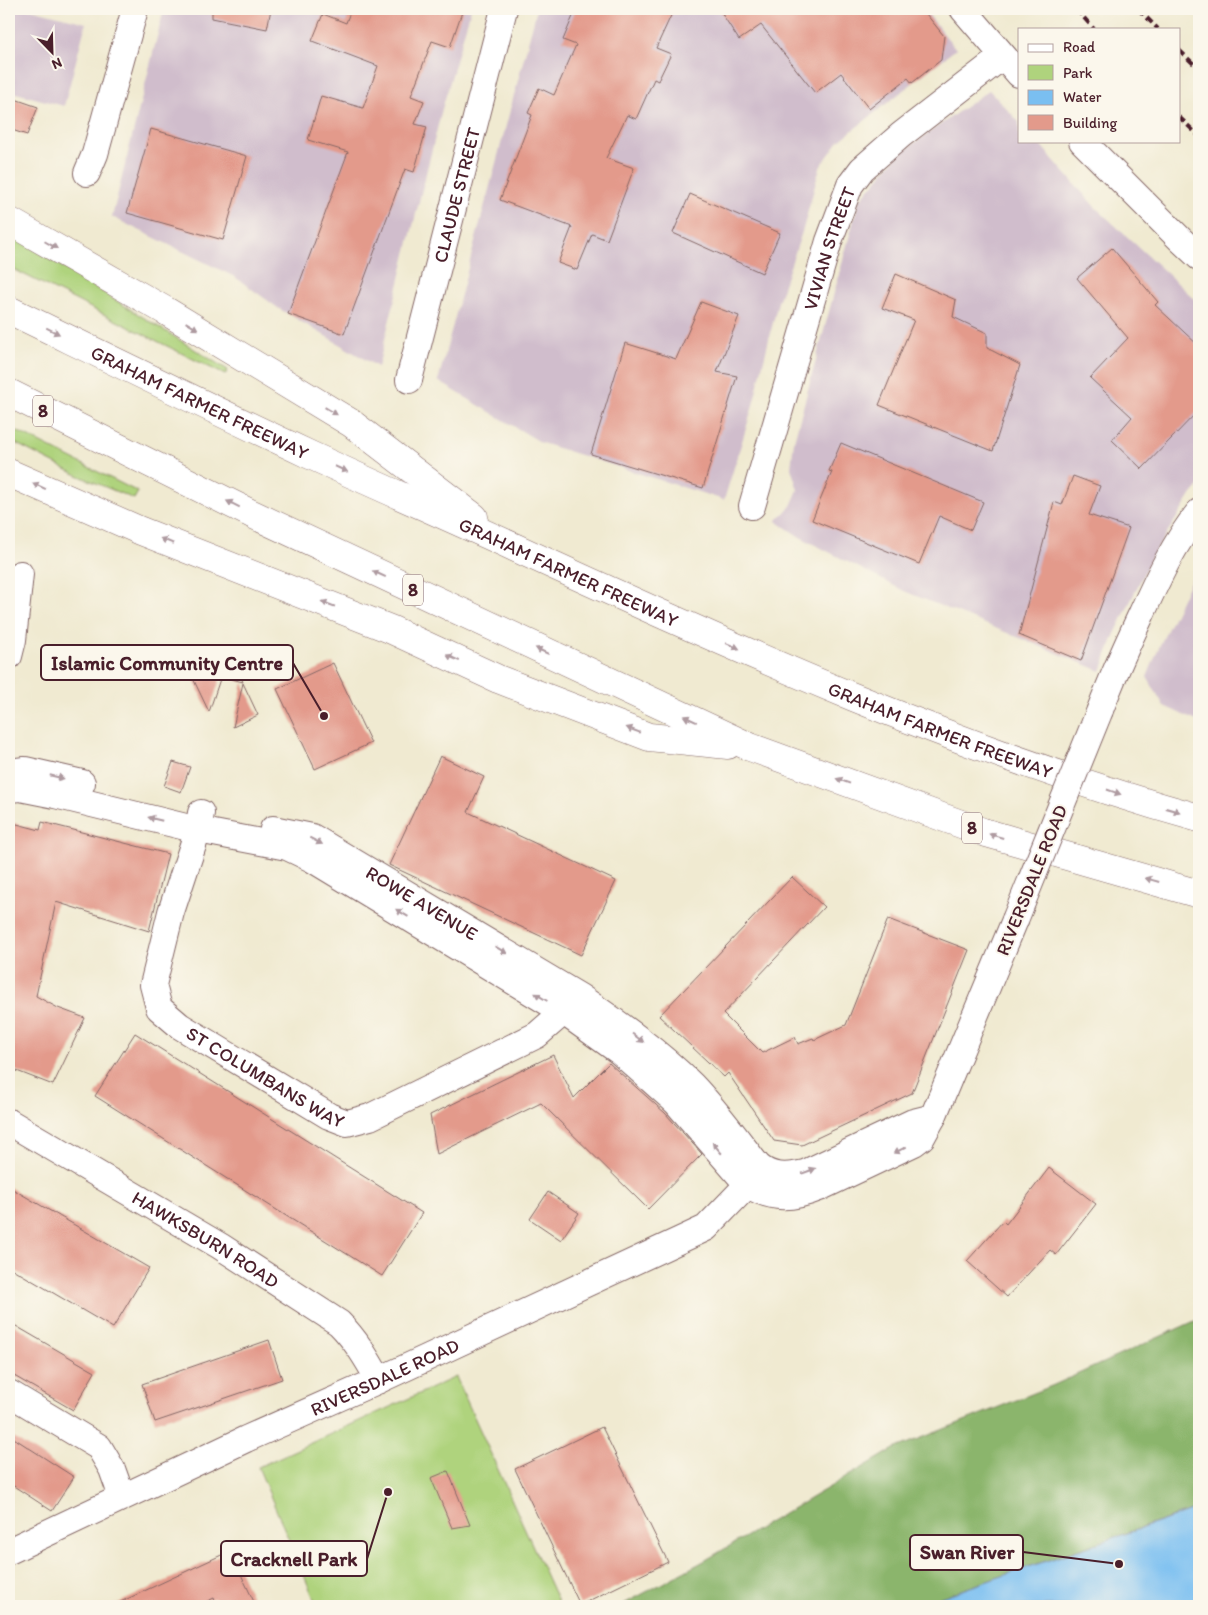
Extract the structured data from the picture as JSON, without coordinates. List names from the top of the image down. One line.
{"streets":{"highway":["GRAHAM FARMER FREEWAY","8"],"street":["CLAUDE STREET","VIVIAN STREET","RIVERSDALE ROAD","ROWE AVENUE","ST COLUMBANS WAY","HAWKSBURN ROAD"]},"crossings":[["RIVERSDALE ROAD","ROWE AVENUE"],["RIVERSDALE ROAD","HAWKSBURN ROAD"],["ROWE AVENUE","ST COLUMBANS WAY"]],"places":["Islamic Community Centre","Cracknell Park","Swan River"],"legend":["Road","Park","Water","Building"],"north":"bottom right"}
